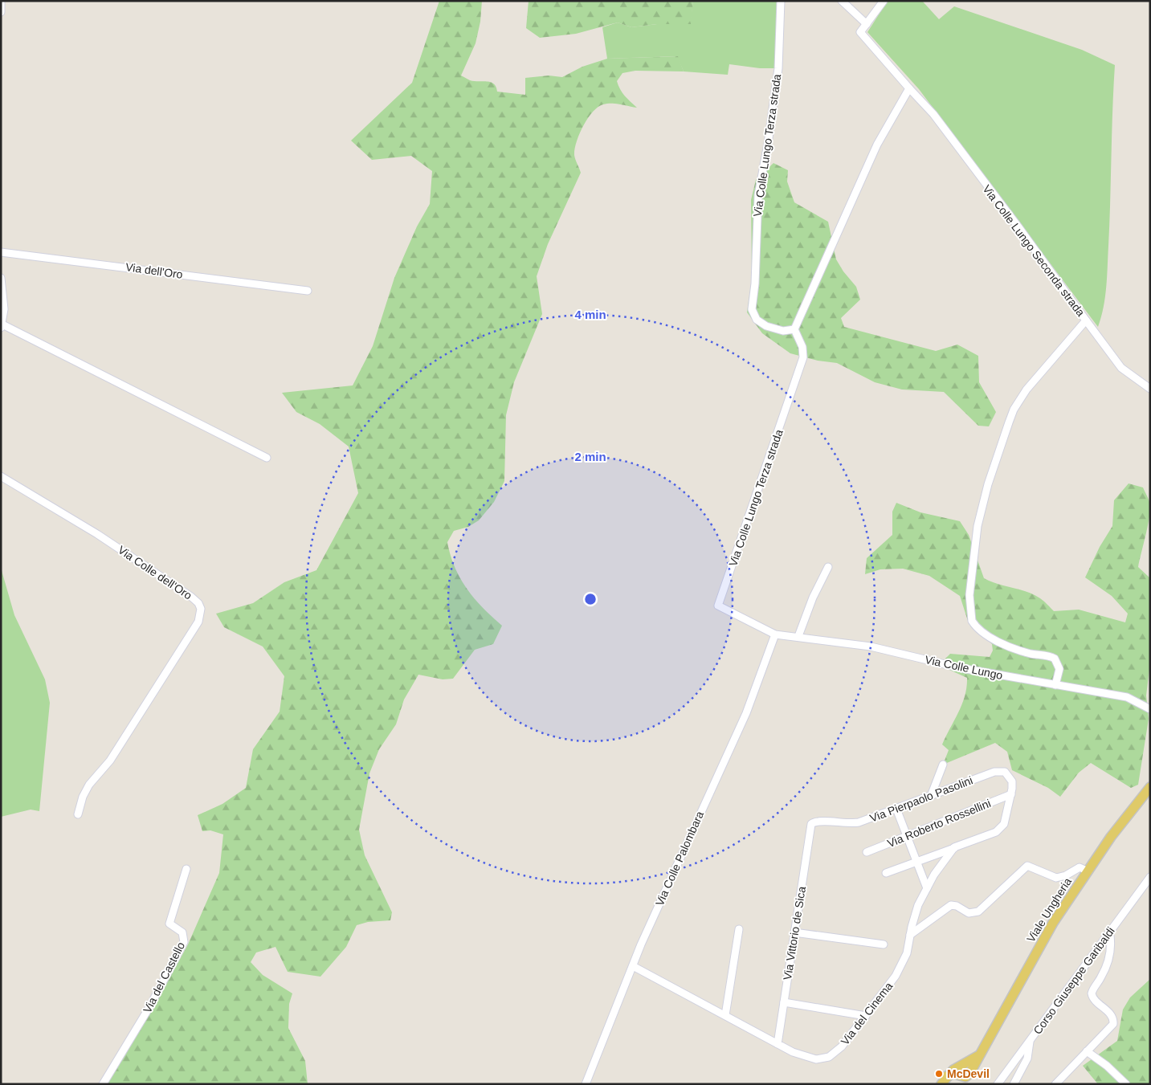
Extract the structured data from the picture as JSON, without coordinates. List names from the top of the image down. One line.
{"streets":{"main road":["Viale Ungheria"],"street":["Via Colle Lungo Terza strada","Via Colle Lungo Seconda strada","Via dell'Oro","Via Colle dell'Oro","Via Colle Lungo","Via Pierpaolo Pasolini","Via Roberto Rossellini","Via Colle Palombara","Via Vittorio de Sica","Via del Castello","Corso Giuseppe Garibaldi","Via del Cinema"]},"crossings":[["Via Colle Lungo Terza strada","Via Colle Lungo"],["Via Colle Lungo Terza strada","Via Colle Palombara"],["Via Colle Lungo Seconda strada","Via Colle Lungo"],["Via Colle Lungo","Via Colle Palombara"],["Via Pierpaolo Pasolini","Via Roberto Rossellini"],["Via Pierpaolo Pasolini","Via Vittorio de Sica"],["Via Colle Palombara","Via del Cinema"],["Via Vittorio de Sica","Via del Cinema"]],"places":["McDevil"],"rings":["4 min","2 min"]}
